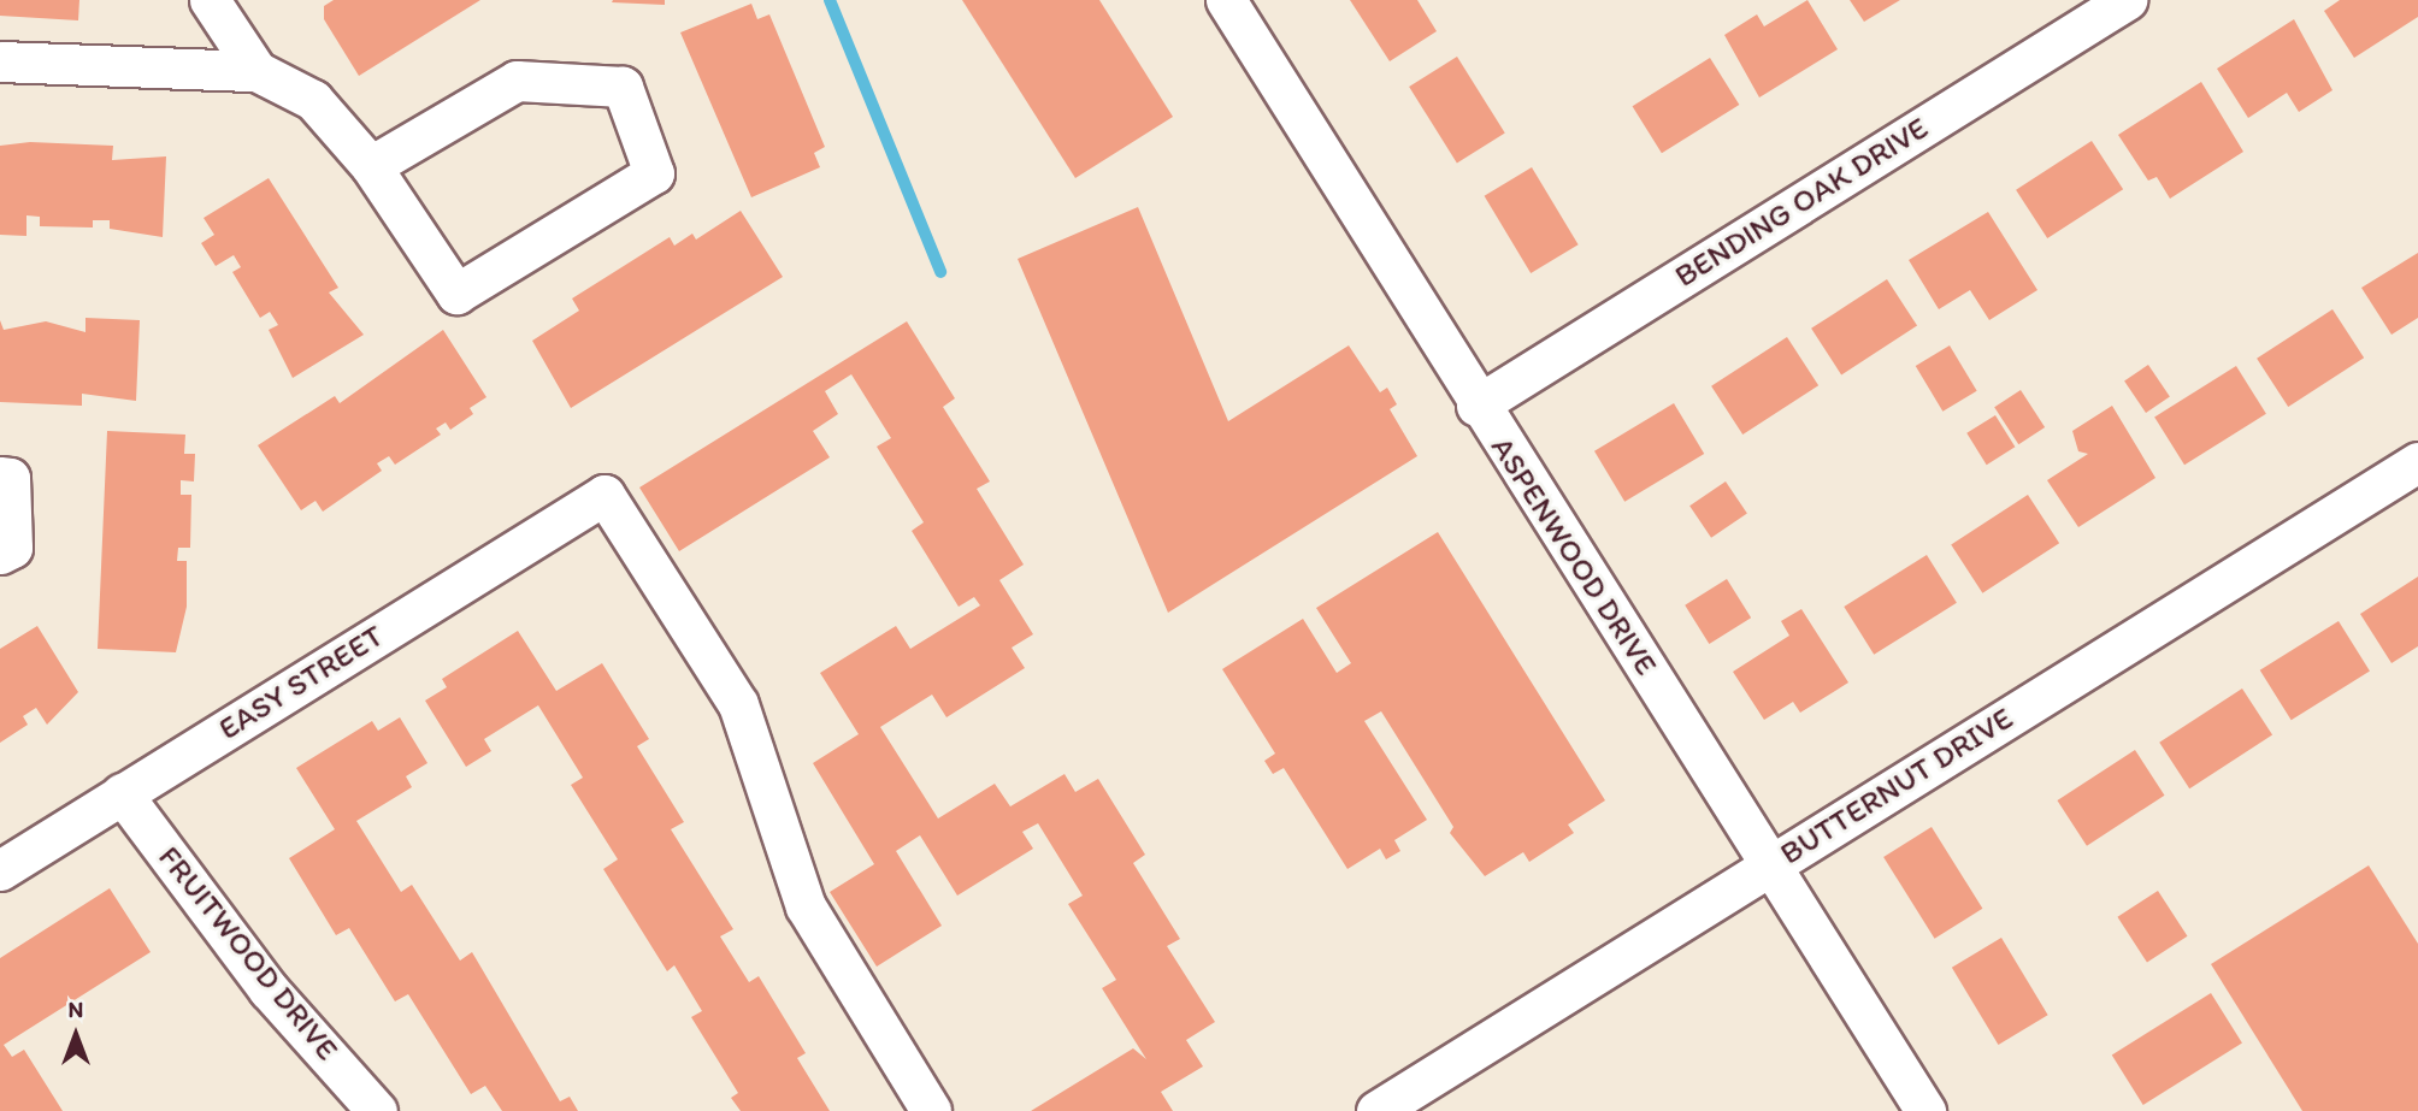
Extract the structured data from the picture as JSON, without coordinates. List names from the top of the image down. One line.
{"streets":{"street":["BENDING OAK DRIVE","ASPENWOOD DRIVE","EASY STREET","BUTTERNUT DRIVE","FRUITWOOD DRIVE"]},"crossings":[["BENDING OAK DRIVE","ASPENWOOD DRIVE"],["ASPENWOOD DRIVE","BUTTERNUT DRIVE"],["EASY STREET","FRUITWOOD DRIVE"]],"north":"top"}
